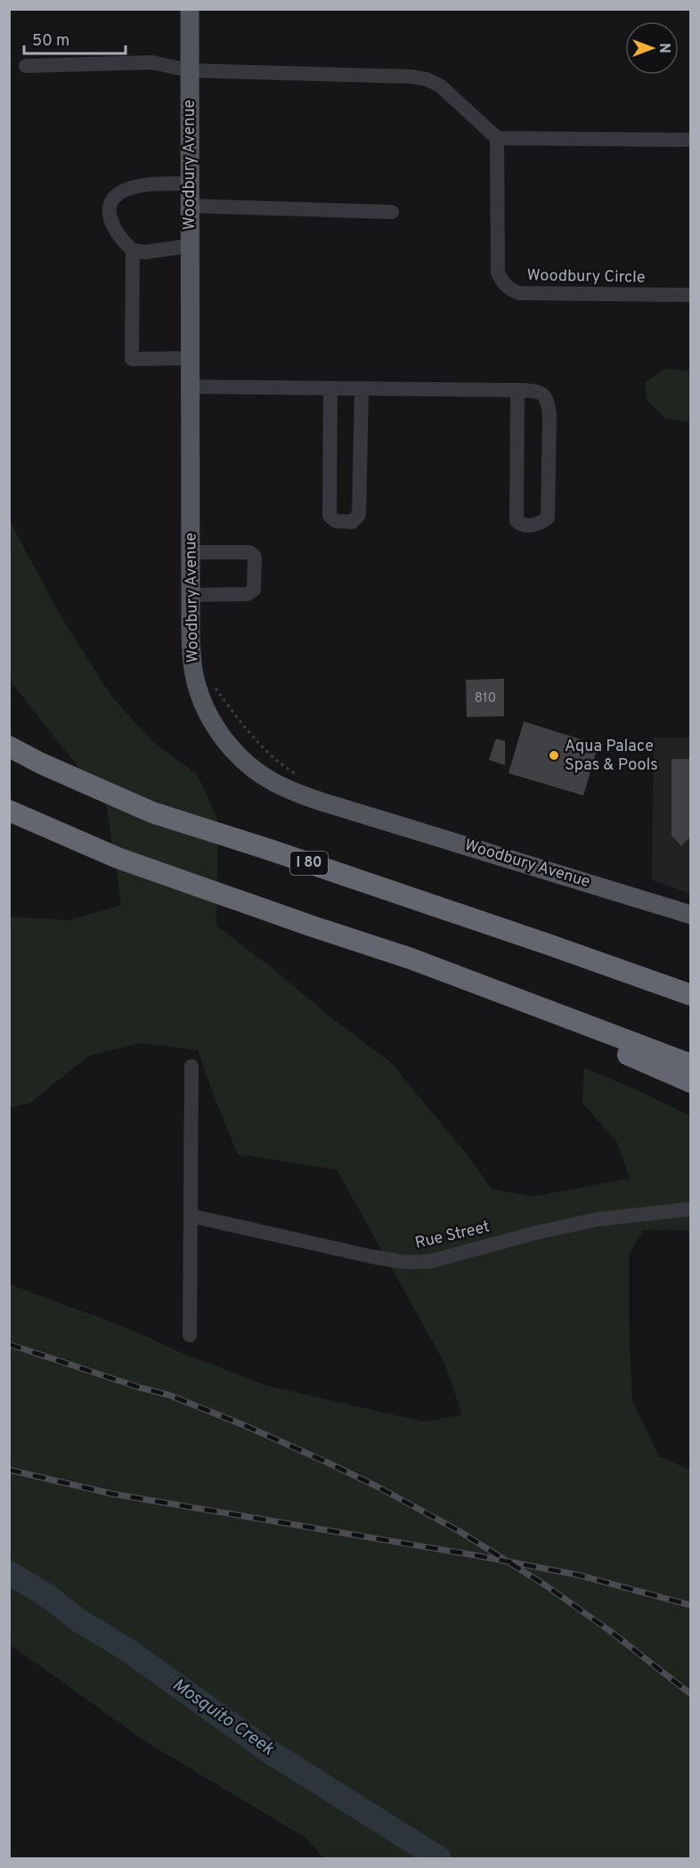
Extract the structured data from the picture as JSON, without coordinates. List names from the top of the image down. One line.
{"streets":{"highway":["I 80"],"main road":["Woodbury Avenue"],"street":["Woodbury Circle","Rue Street"]},"water":["Mosquito Creek"],"places":["Aqua Palace Spas & Pools"],"house_numbers":["810"],"scale_bar":"50 m","north":"right"}
